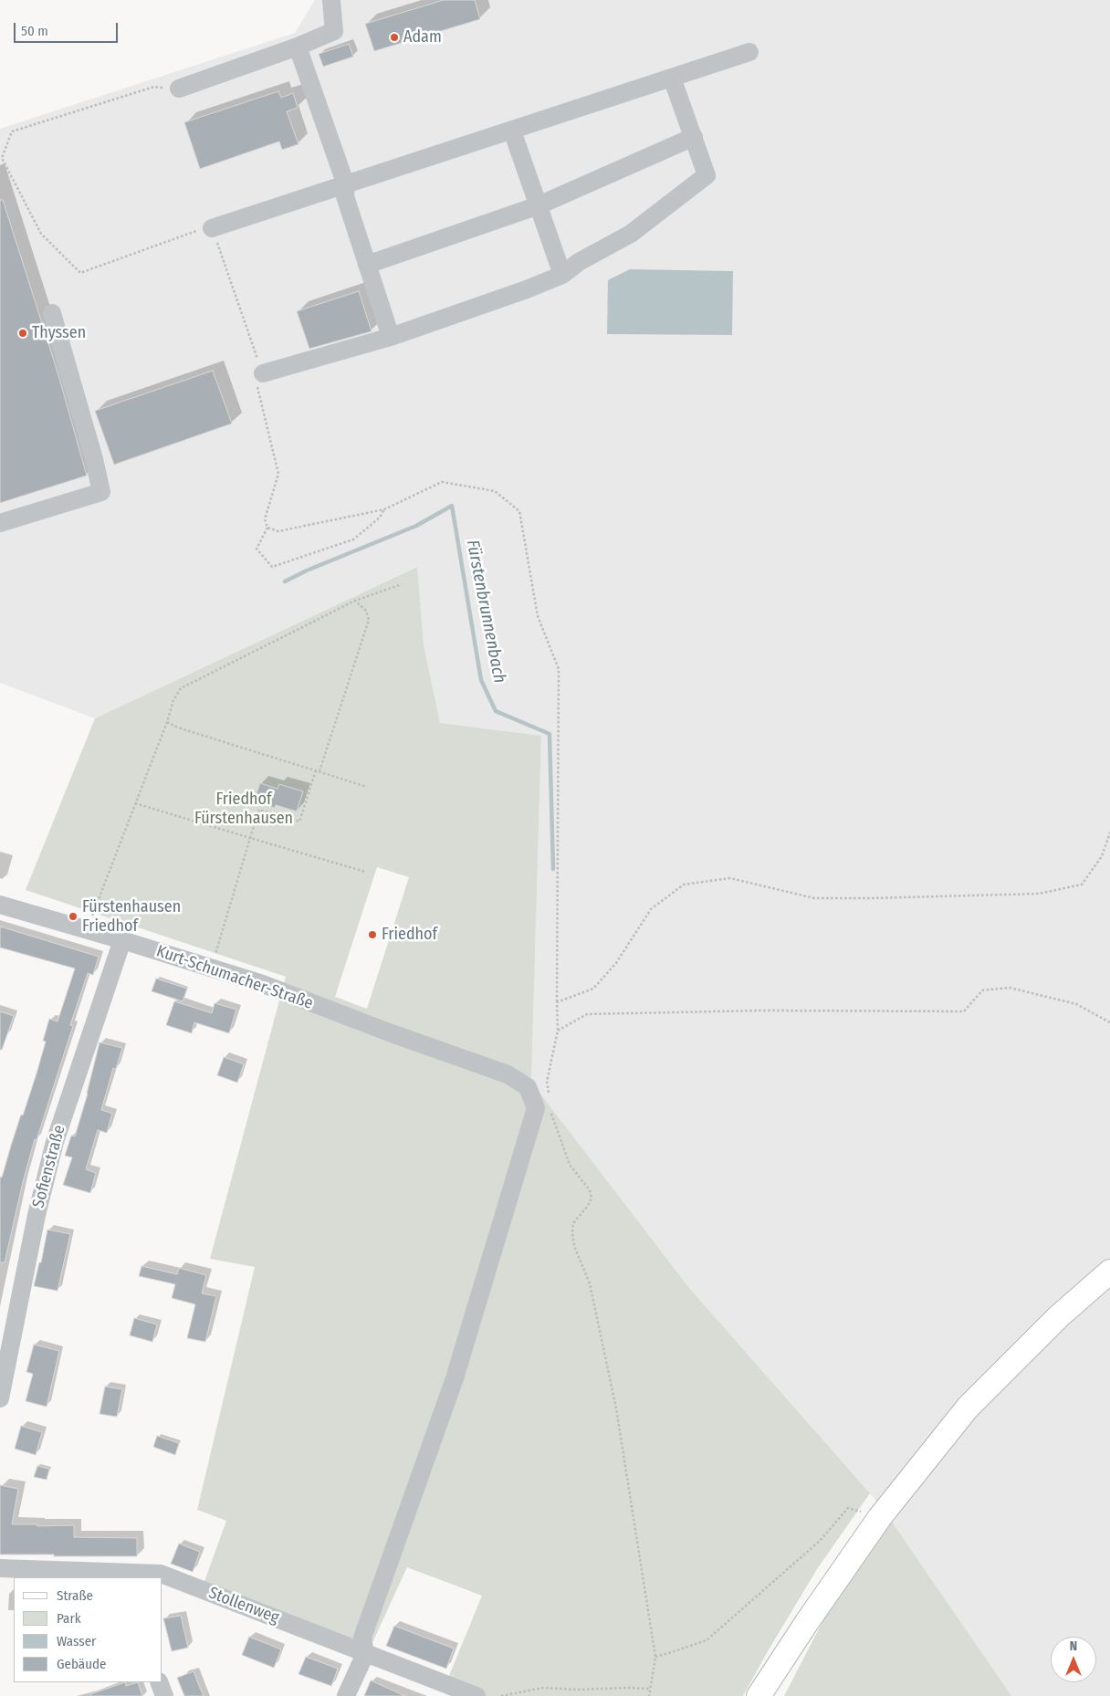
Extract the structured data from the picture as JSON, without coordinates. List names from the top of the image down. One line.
{"streets":{"street":["Kurt-Schumacher-Straße","Sofienstraße","Stollenweg"]},"crossings":[["Kurt-Schumacher-Straße","Sofienstraße"],["Kurt-Schumacher-Straße","Stollenweg"]],"water":["Fürstenbrunnenbach"],"parks":["Friedhof Fürstenhausen"],"places":["Adam","Thyssen","Fürstenhausen Friedhof","Friedhof"],"legend":["Straße","Park","Wasser","Gebäude"],"scale_bar":"50 m","north":"top"}
